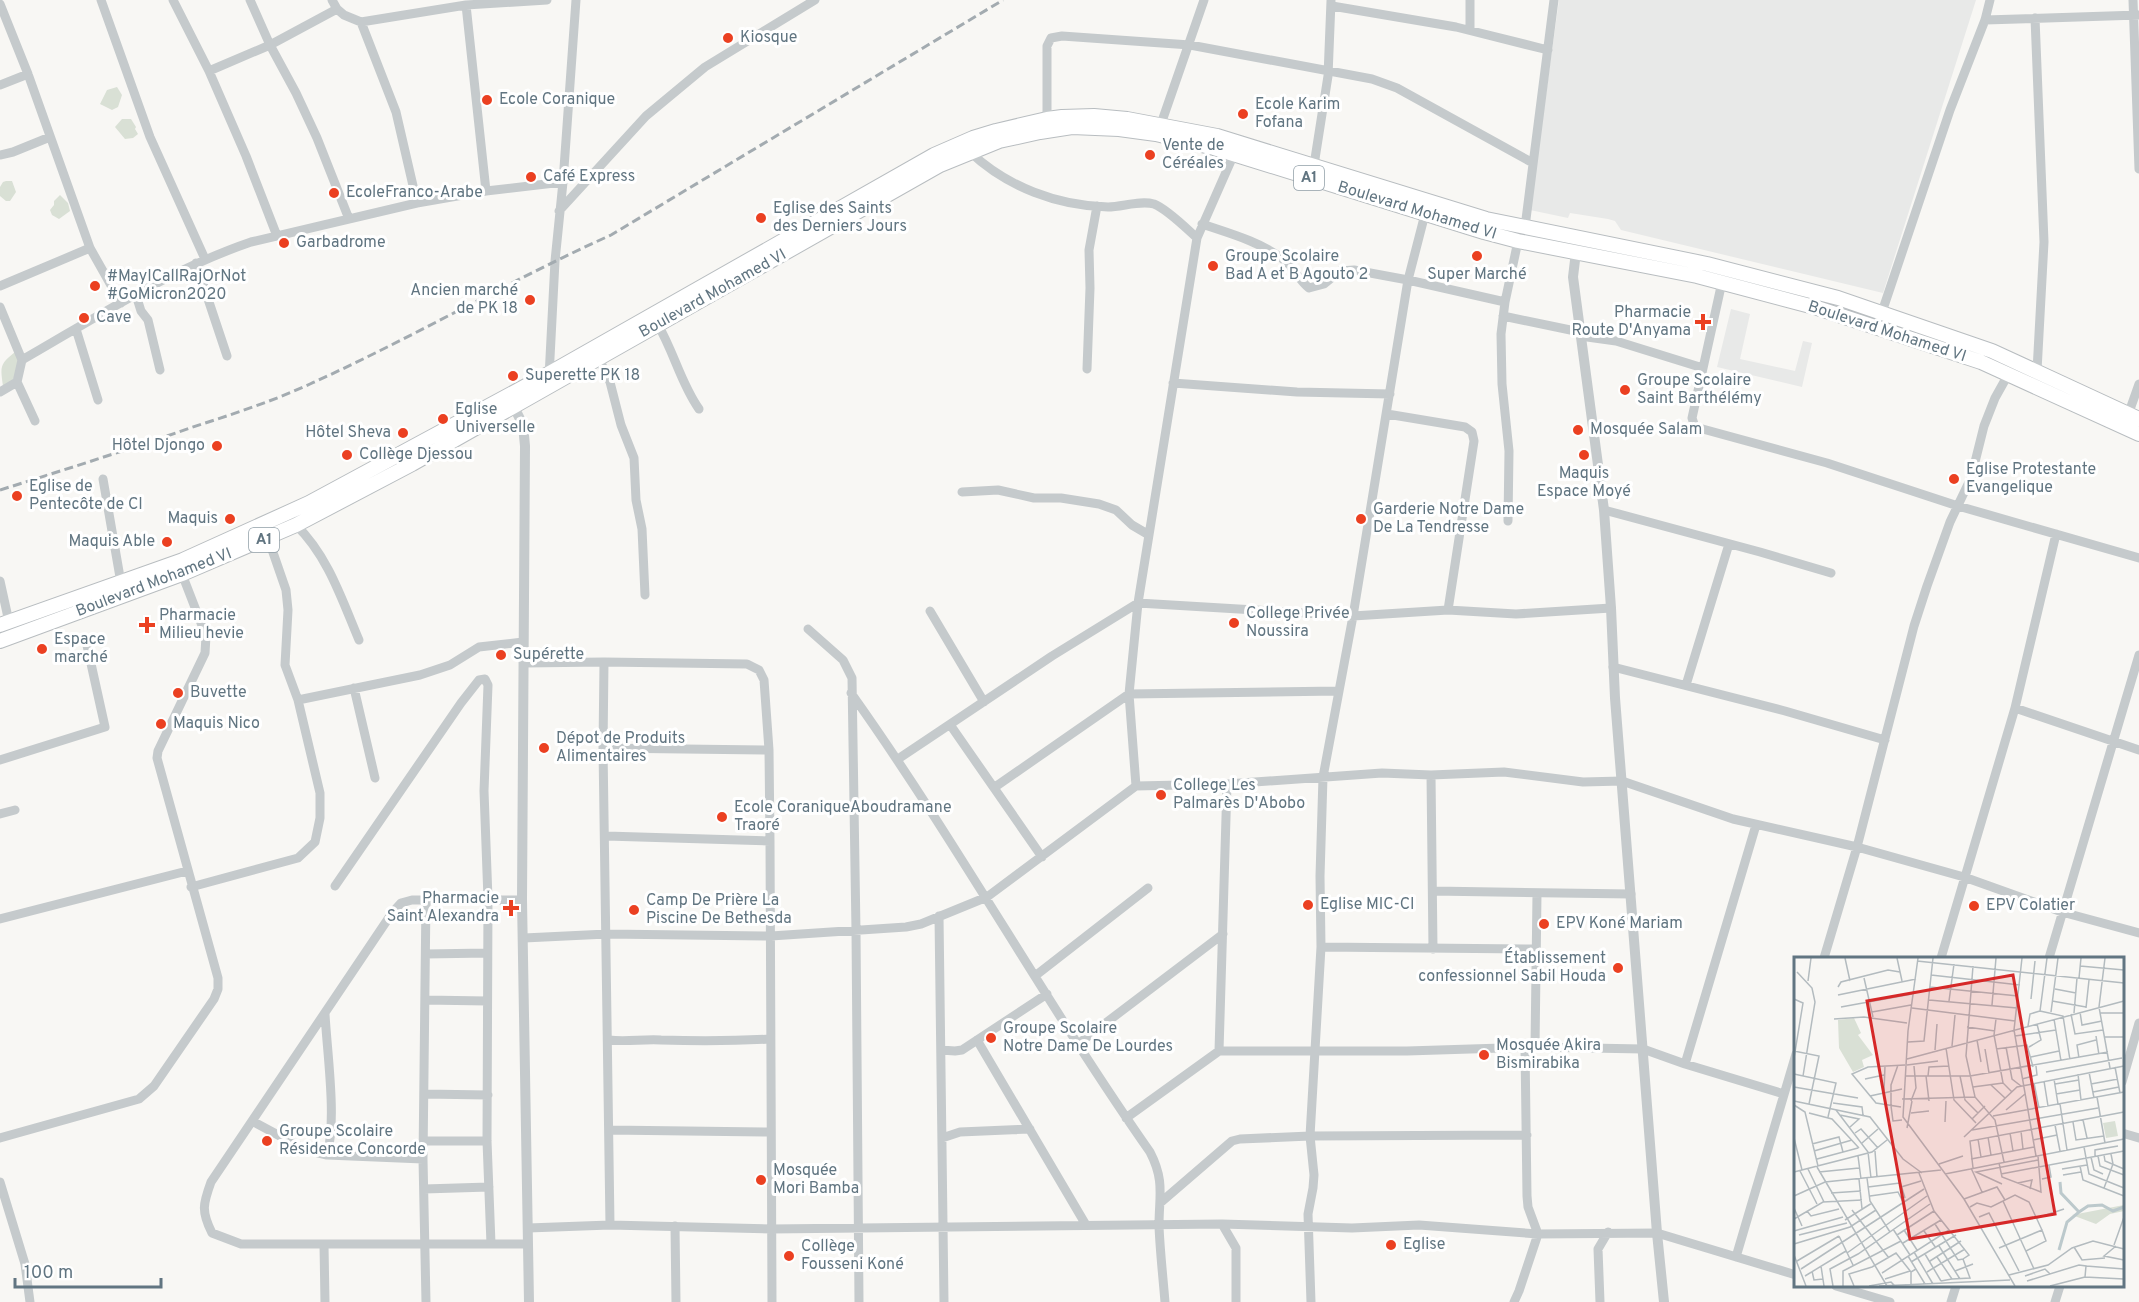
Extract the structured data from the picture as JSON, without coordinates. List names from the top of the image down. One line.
{"streets":{"main road":["A1","Boulevard Mohamed VI"]},"places":{"other":["Kiosque","Ecole Coranique","Ecole Karim Fofana","Vente de Céréales","Café Express","EcoleFranco-Arabe","Eglise des Saints des Derniers Jours","Garbadrome","Super Marché","Groupe Scolaire Bad A et B Agouto 2","#MayICallRajOrNot #GoMicron2020","Ancien marché de PK 18","Cave","Superette PK 18","Groupe Scolaire Saint Barthélémy","Eglise Universelle","Mosquée Salam","Hôtel Sheva","Hôtel Djongo","Collège Djessou","Maquis Espace Moyé","Eglise Protestante Evangelique","Eglise de Pentecôte de CI","Maquis","Garderie Notre Dame De La Tendresse","Maquis Able","College Privée Noussira","Espace marché","Supérette","Buvette","Maquis Nico","Dépot de Produits Alimentaires","College Les Palmarès D'Abobo","Ecole CoraniqueAboudramane Traoré","Eglise MIC-CI","EPV Colatier","Camp De Prière La Piscine De Bethesda","EPV Koné Mariam","Établissement confessionnel Sabil Houda","Groupe Scolaire Notre Dame De Lourdes","Mosquée Akira Bismirabika","Groupe Scolaire Résidence Concorde","Mosquée Mori Bamba","Eglise","Collège Fousseni Koné"],"health":["Pharmacie Route D'Anyama","Pharmacie Milieu hevie","Pharmacie Saint Alexandra"]},"scale_bar":"100 m"}
